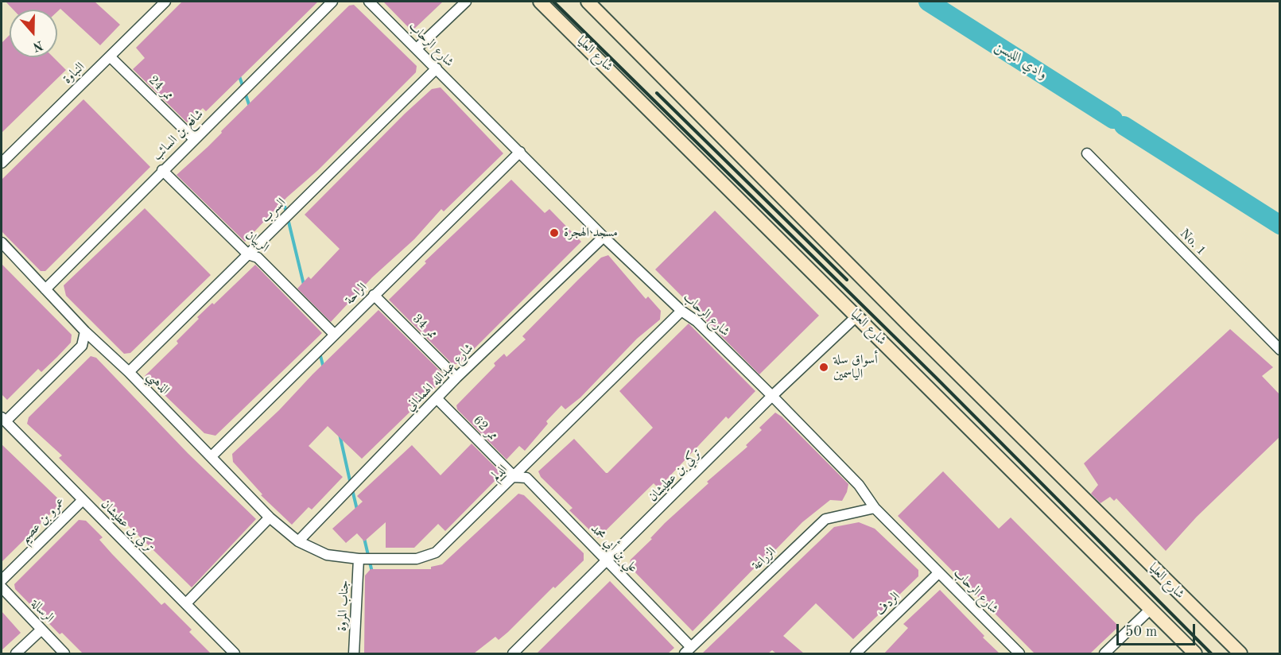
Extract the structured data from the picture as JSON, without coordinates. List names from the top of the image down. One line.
{"streets":{"main road":["شارع العليا"],"street":["شارع الرحاب","النباوة","ممر 24","شافع بن السائب","السرب","الربيان","No. 1","الراحة","ممر 34","شارع عبدالله الهمذاني","الذهبي","ممر 62","الدلم","تركي بن عطيشان","عمرو بن عصيم","علي بن أبي محمد","الزراعة","الردف","جناب المروة","الرسالة"]},"crossings":[["شارع الرحاب","السرب"],["شارع الرحاب","الراحة"],["شارع الرحاب","شارع عبدالله الهمذاني"],["شارع الرحاب","الدلم"],["شارع الرحاب","تركي بن عطيشان"],["شارع الرحاب","الزراعة"],["شارع الرحاب","الردف"],["شارع العليا","تركي بن عطيشان"],["النباوة","ممر 24"],["ممر 24","شافع بن السائب"],["شافع بن السائب","الربيان"],["شافع بن السائب","الذهبي"],["السرب","الربيان"],["السرب","الذهبي"],["الربيان","الراحة"],["الراحة","ممر 34"],["الراحة","الذهبي"],["ممر 34","شارع عبدالله الهمذاني"],["شارع عبدالله الهمذاني","الذهبي"],["شارع عبدالله الهمذاني","ممر 62"],["شارع عبدالله الهمذاني","الدلم"],["الذهبي","الدلم"],["ممر 62","الدلم"],["ممر 62","علي بن أبي محمد"],["الدلم","علي بن أبي محمد"],["الدلم","جناب المروة"],["تركي بن عطيشان","عمرو بن عصيم"],["تركي بن عطيشان","علي بن أبي محمد"],["علي بن أبي محمد","الزراعة"]],"water":["وادي الليسن"],"places":["مسجد الهجرة","أسواق سلة الياسمين"],"scale_bar":"50 m","north":"bottom"}
